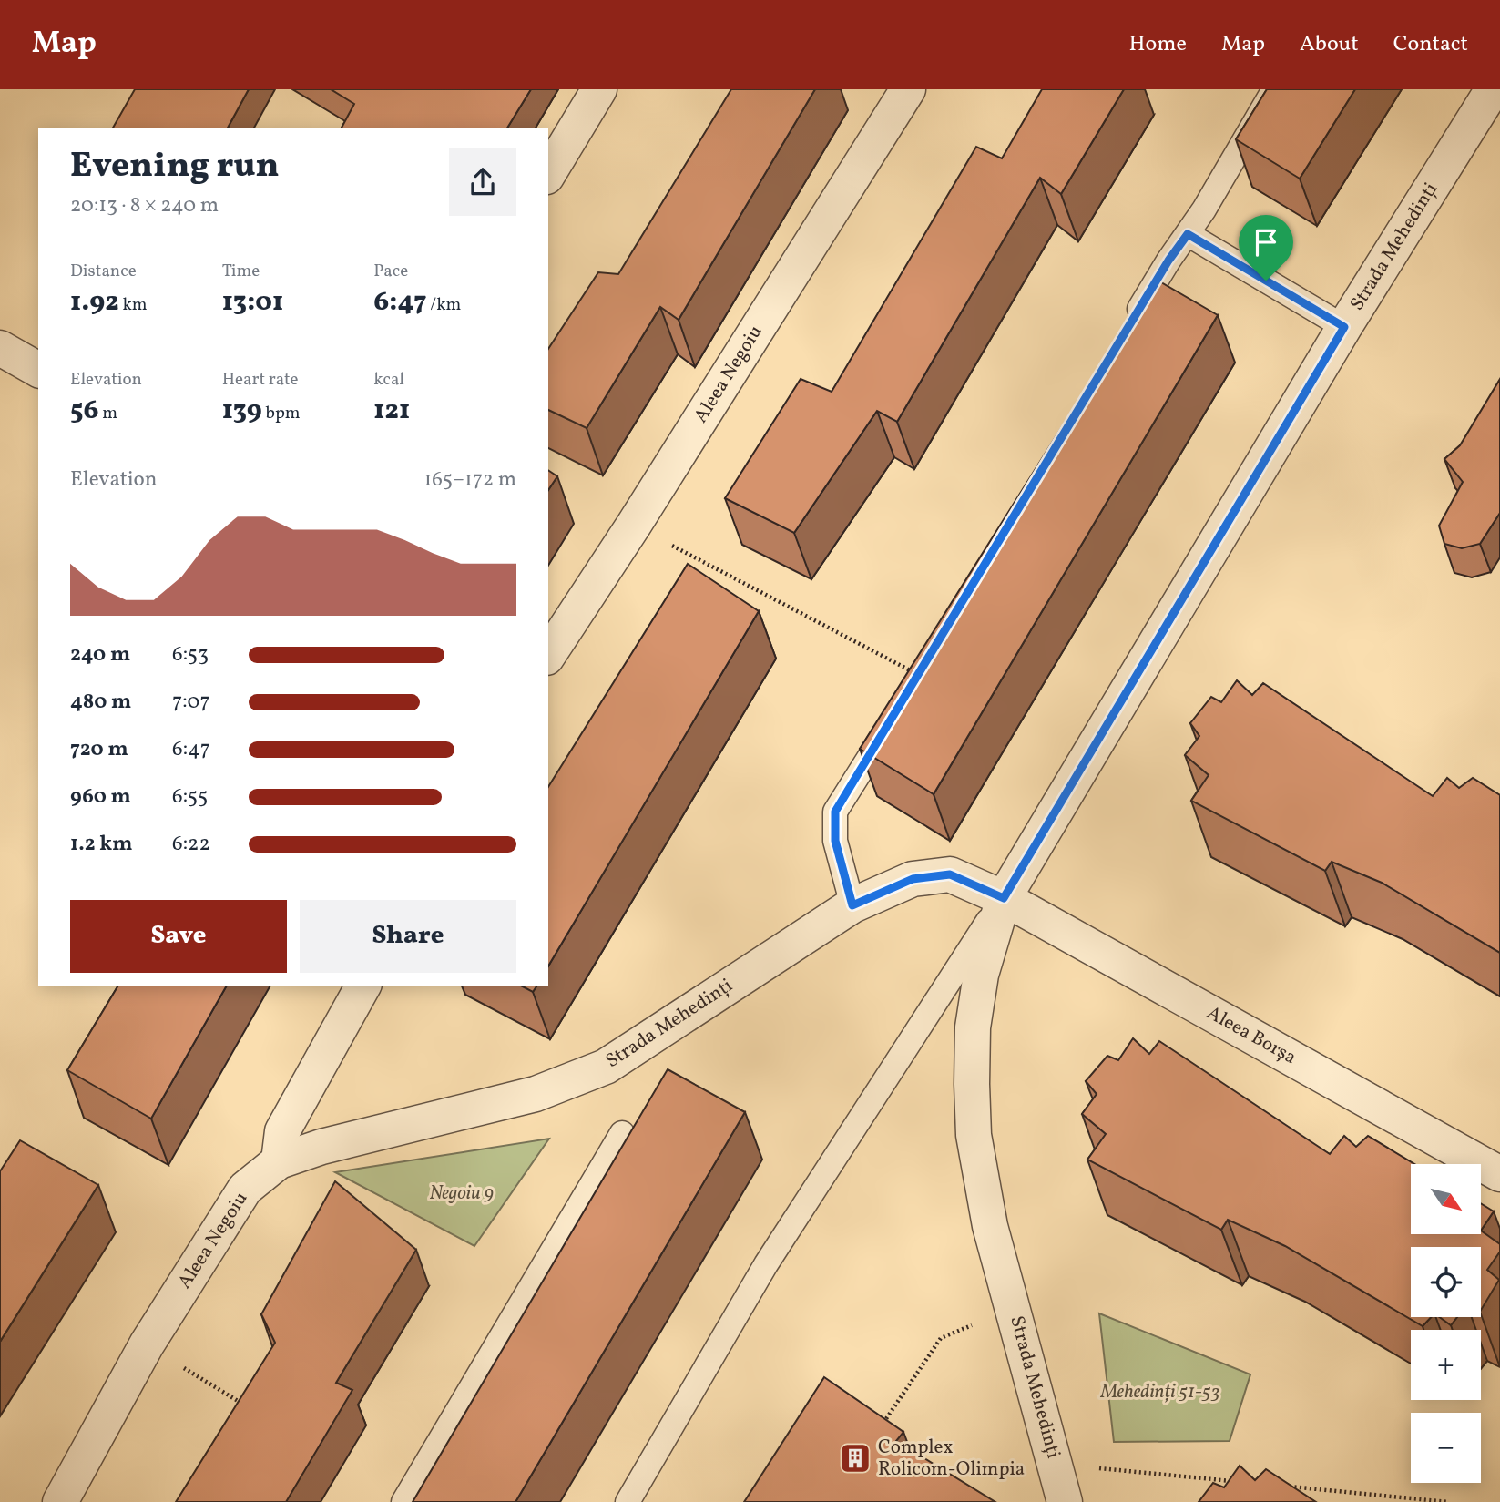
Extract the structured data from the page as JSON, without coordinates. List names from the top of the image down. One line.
{"streets":{"street":["Strada Mehedinți","Aleea Negoiu","Aleea Borșa"]},"crossings":[["Strada Mehedinți","Aleea Negoiu"],["Strada Mehedinți","Aleea Borșa"]],"parks":["Negoiu 9","Mehedinți 51-53"],"places":{"building":["Complex Rolicom-Olimpia"]},"north":"bottom right","page":{"header":"Map","nav":["Home","Map","About","Contact"],"heading":["Evening run","20:13 · 8 × 240 m"],"stats":[["Distance","1.92 km"],["Time","13:01"],["Pace","6:47 /km"],["Elevation","56 m"],["Heart rate","139 bpm"],["kcal","121"]],"chart":["Elevation","165–172 m"],"list":[{"name":"240 m","note":"6:53"},{"name":"480 m","note":"7:07"},{"name":"720 m","note":"6:47"},{"name":"960 m","note":"6:55"},{"name":"1.2 km","note":"6:22"}],"buttons":["Save","Share"],"map_buttons":["+","−"]}}
